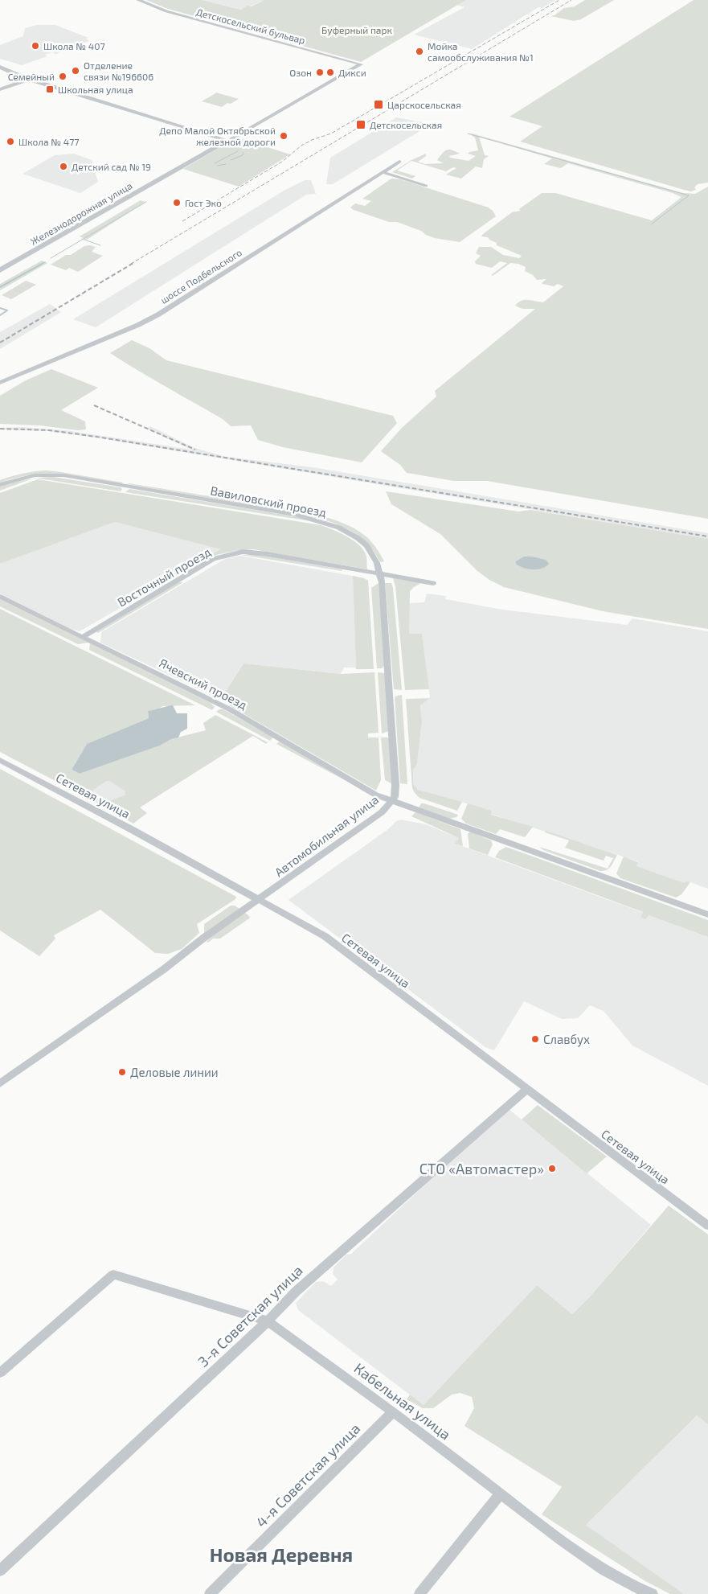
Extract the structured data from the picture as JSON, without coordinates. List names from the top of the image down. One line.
{"streets":{"street":["Детскосельский бульвар","Железнодорожная улица","шоссе Подбельского","Вавиловский проезд","Восточный проезд","Ячевский проезд","Сетевая улица","Автомобильная улица","3-я Советская улица","Кабельная улица","4-я Советская улица"]},"crossings":[["Детскосельский бульвар","Железнодорожная улица"],["Вавиловский проезд","Восточный проезд"],["Вавиловский проезд","Ячевский проезд"],["Вавиловский проезд","Автомобильная улица"],["Восточный проезд","Ячевский проезд"],["Ячевский проезд","Автомобильная улица"],["Сетевая улица","Автомобильная улица"],["Сетевая улица","3-я Советская улица"],["3-я Советская улица","Кабельная улица"],["Кабельная улица","4-я Советская улица"]],"districts":["Новая Деревня"],"parks":["Буферный парк"],"places":{"other":["Школа № 407","Мойка самообслуживания №1","Отделение связи №196606","Озон","Дикси","Семейный","Депо Малой Октябрьской железной дороги","Школа № 477","Детский сад № 19","Гост Эко","Славбух","Деловые линии","СТО «Автомастер»"],"transit":["Школьная улица","Царскосельская","Детскосельская"]}}
